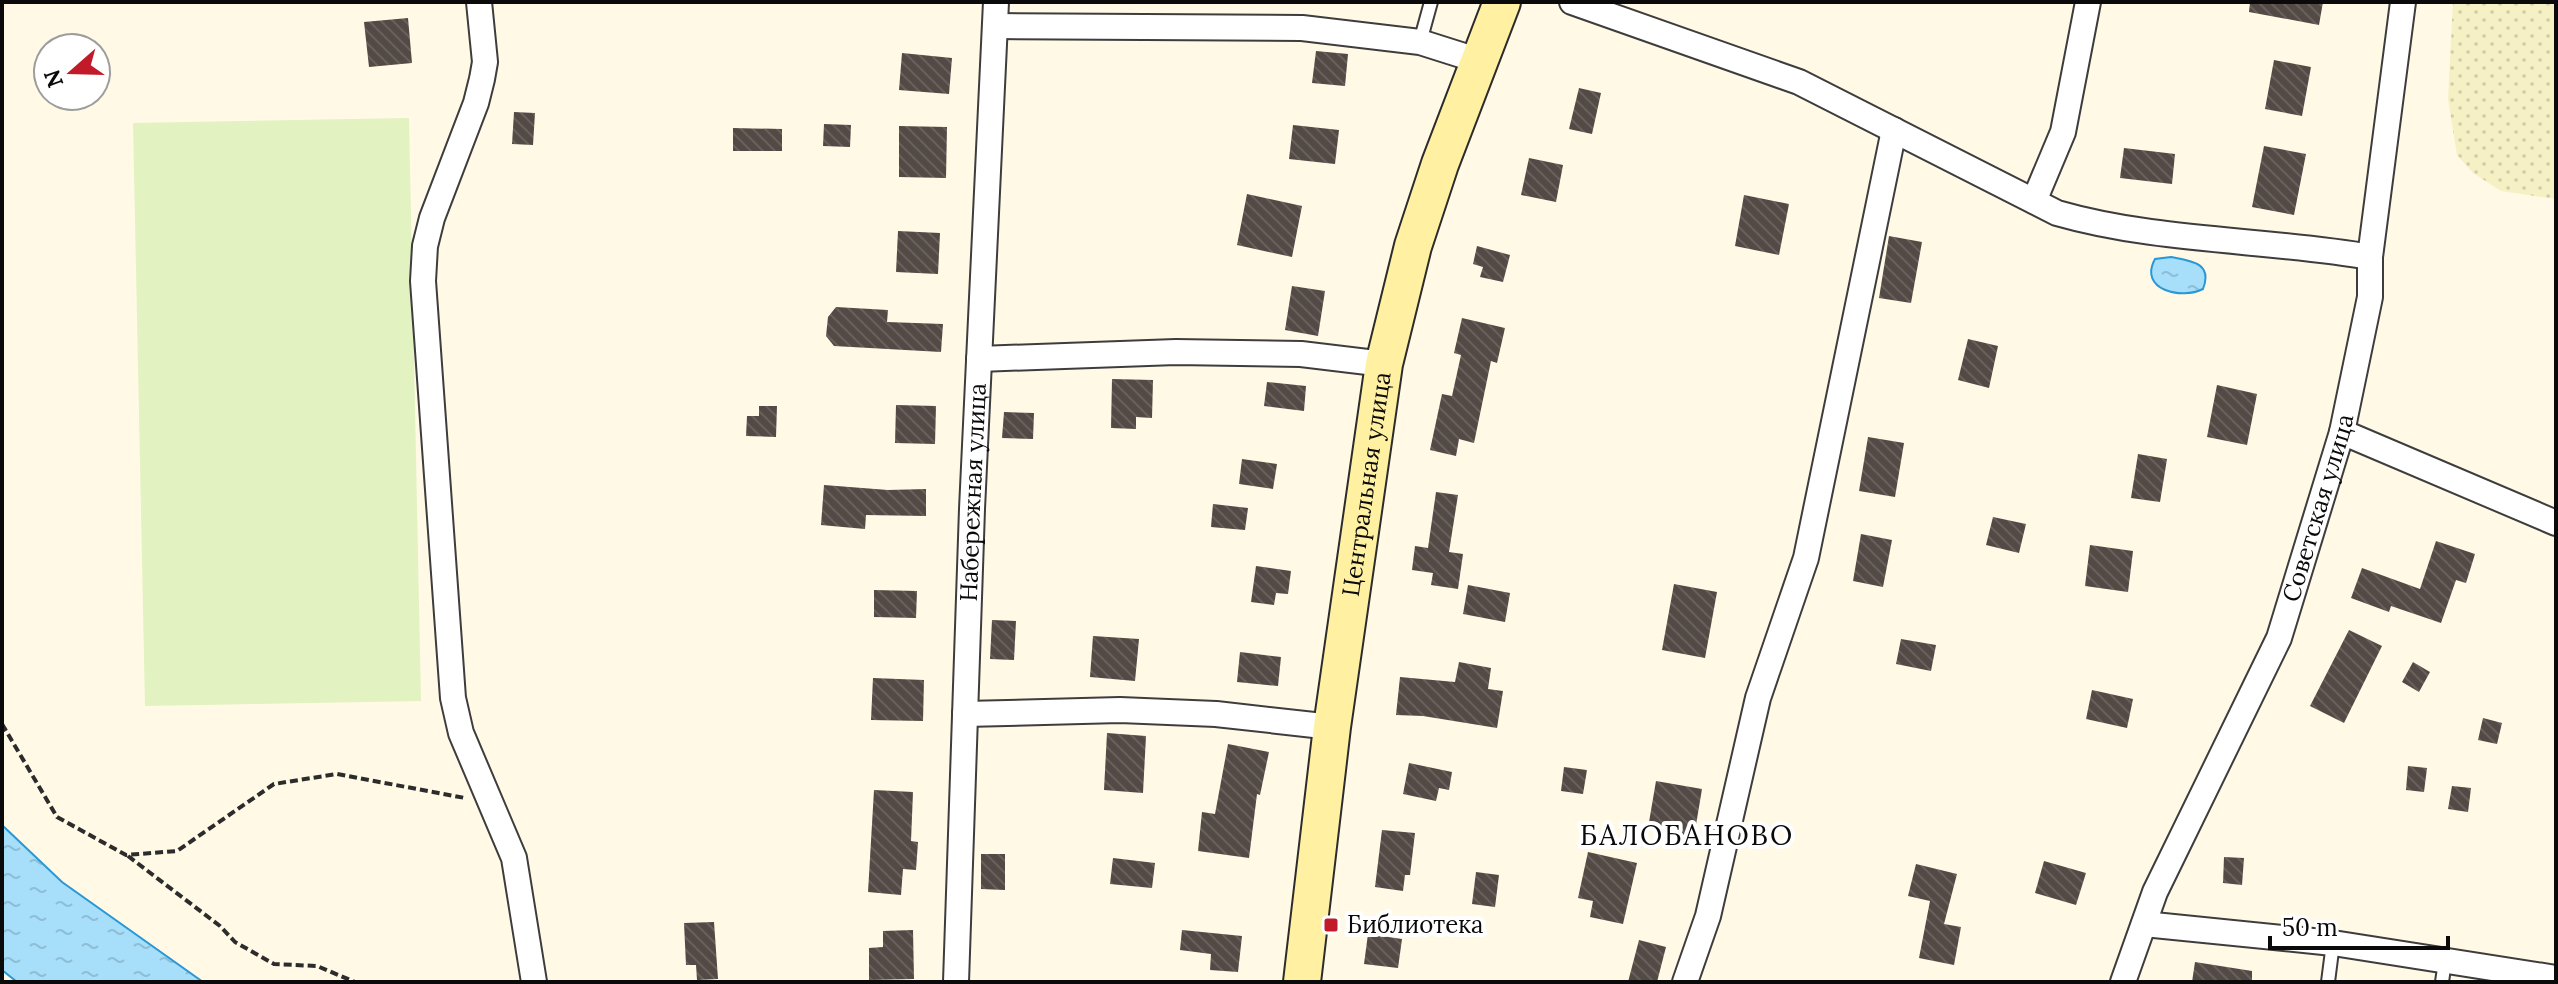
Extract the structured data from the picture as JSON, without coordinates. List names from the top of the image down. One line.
{"streets":{"main road":["Центральная улица"],"street":["Набережная улица","Советская улица"]},"districts":["БАЛОБАНОВО"],"places":{"transit":["Библиотека"]},"scale_bar":"50 m","north":"left"}
